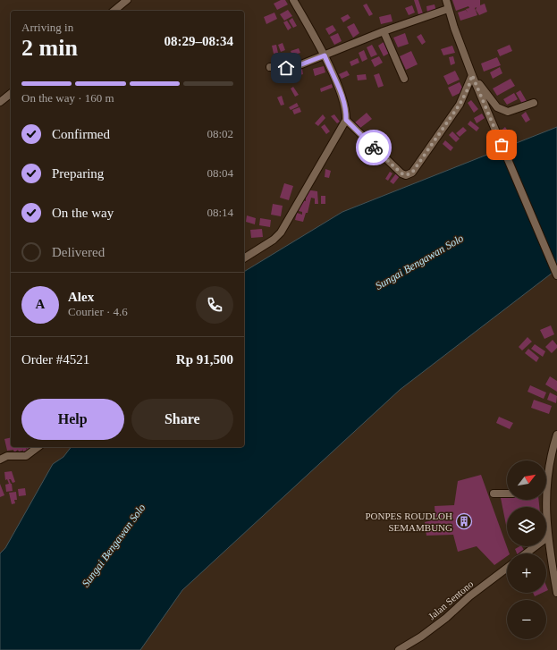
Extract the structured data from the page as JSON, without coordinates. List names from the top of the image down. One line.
{"streets":{"street":["Jalan Sentono"]},"water":["Sungai Bengawan Solo"],"places":{"building":["PONPES ROUDLOH SEMAMBUNG"]},"north":"top right","page":{"heading":["2 min","Arriving in","08:29–08:34"],"panel":["Alex","Courier · 4.6","Order #4521","Rp 91,500"],"bar":"On the way · 160 m","list":[["Confirmed","08:02"],["Preparing","08:04"],["On the way","08:14"],"Delivered"],"round":"A","buttons":["Help","Share"],"map_buttons":["+","−"]}}
